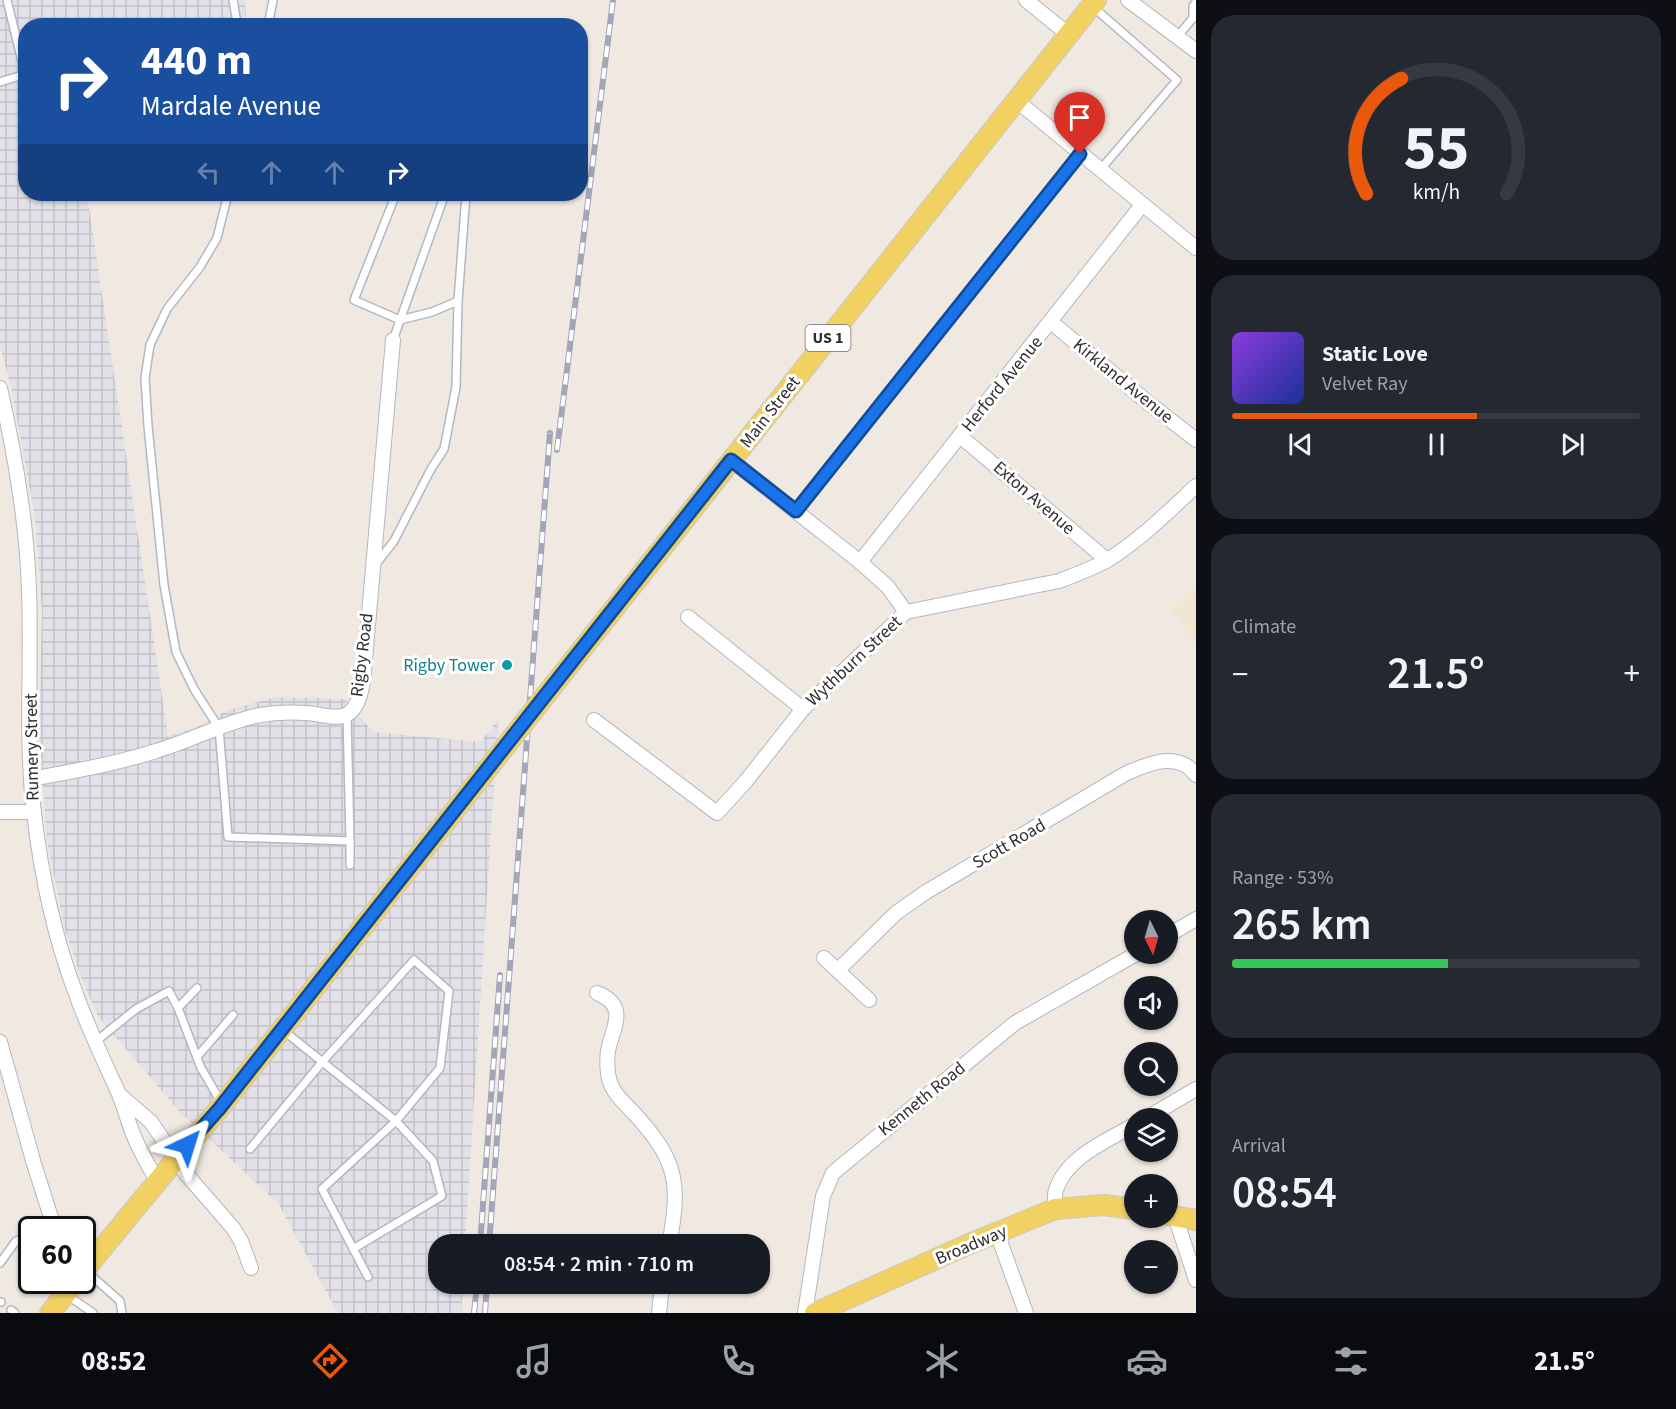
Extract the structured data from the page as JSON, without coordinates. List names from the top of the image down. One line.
{"streets":{"main road":["US 1","Main Street","Broadway"],"street":["Kirkland Avenue","Herford Avenue","Exton Avenue","Rigby Road","Wythburn Street","Rumery Street","Scott Road","Kenneth Road"]},"crossings":[["Kirkland Avenue","Herford Avenue"],["Herford Avenue","Exton Avenue"],["Main Street","Rumery Street"],["Exton Avenue","Wythburn Street"],["Rigby Road","Rumery Street"]],"places":["Rigby Tower"],"north":"bottom","page":{"turn":["440 m","Mardale Avenue"],"song":["Static Love","Velvet Ray"],"tile":["Climate",["Range · 53%","265 km"],["Arrival","08:54"]],"heat":["−","21.5°","+"],"map_buttons":["+","−"],"limit":"60","trip":"08:54 · 2 min · 710 m","tabs":["08:52","21.5°"],"gauge":["55","km/h"]}}
